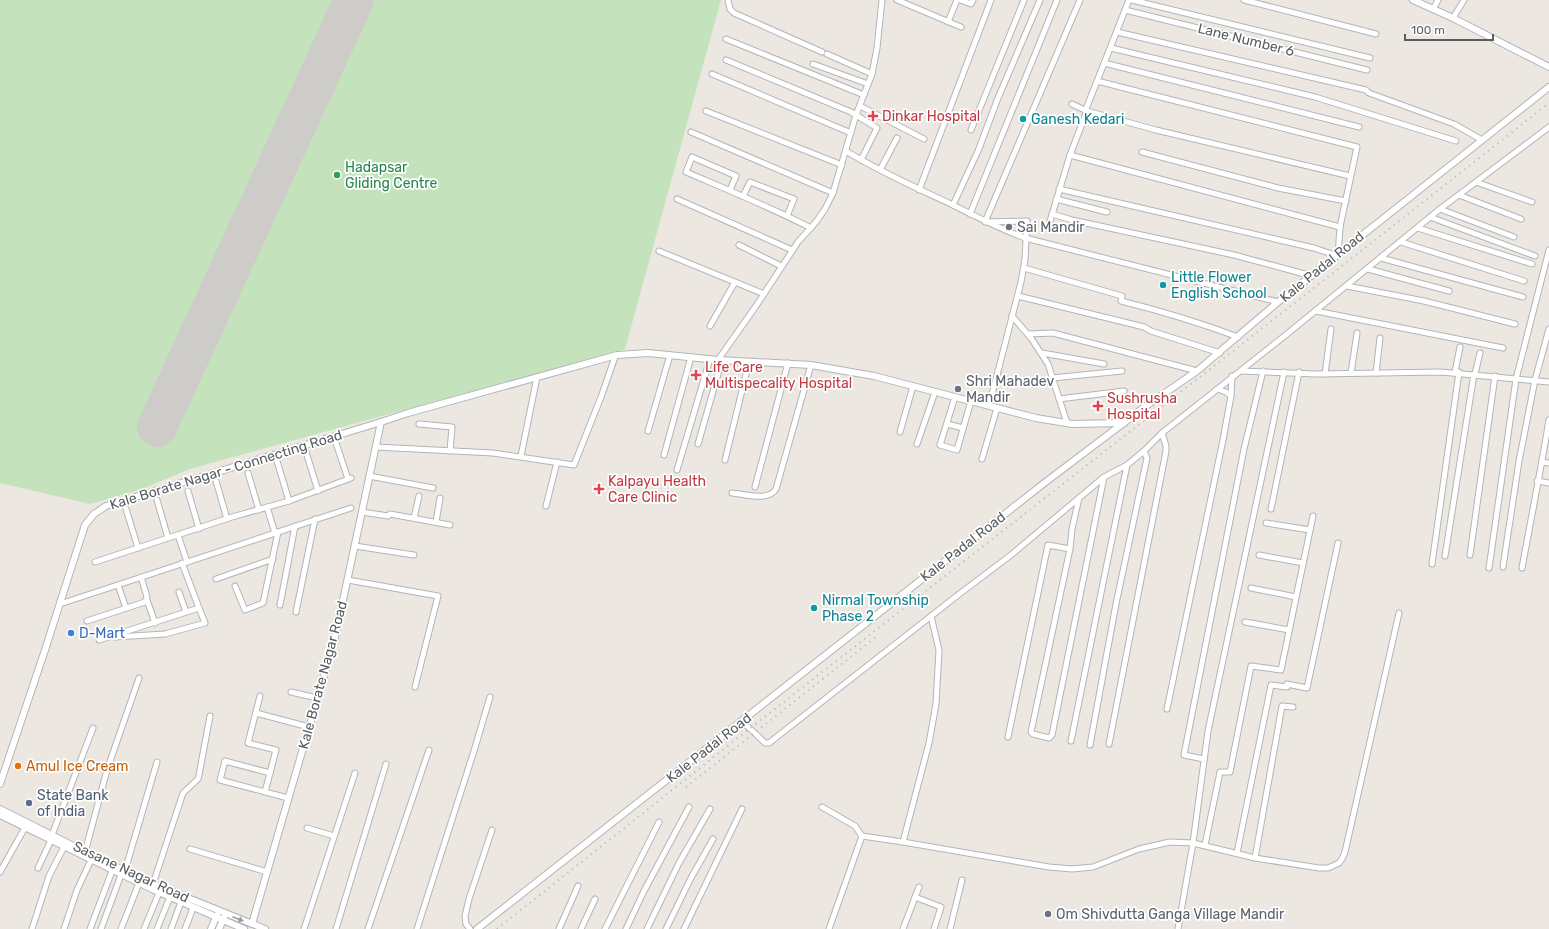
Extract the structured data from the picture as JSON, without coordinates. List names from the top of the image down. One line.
{"streets":{"street":["Lane Number 6","Kale Padal Road","Kale Borate Nagar - Connecting Road","Kale Borate Nagar Road","Sasane Nagar Road"]},"crossings":[["Kale Borate Nagar - Connecting Road","Kale Borate Nagar Road"],["Kale Borate Nagar Road","Sasane Nagar Road"]],"places":{"health":["Dinkar Hospital","Life Care Multispecality Hospital","Sushrusha Hospital","Kalpayu Health Care Clinic"],"other":["Ganesh Kedari","Hadapsar Gliding Centre","Sai Mandir","Little Flower English School","Shri Mahadev Mandir","Nirmal Township Phase 2","D-Mart","Amul Ice Cream","State Bank of India","Om Shivdutta Ganga Village Mandir"]},"scale_bar":"100 m"}
